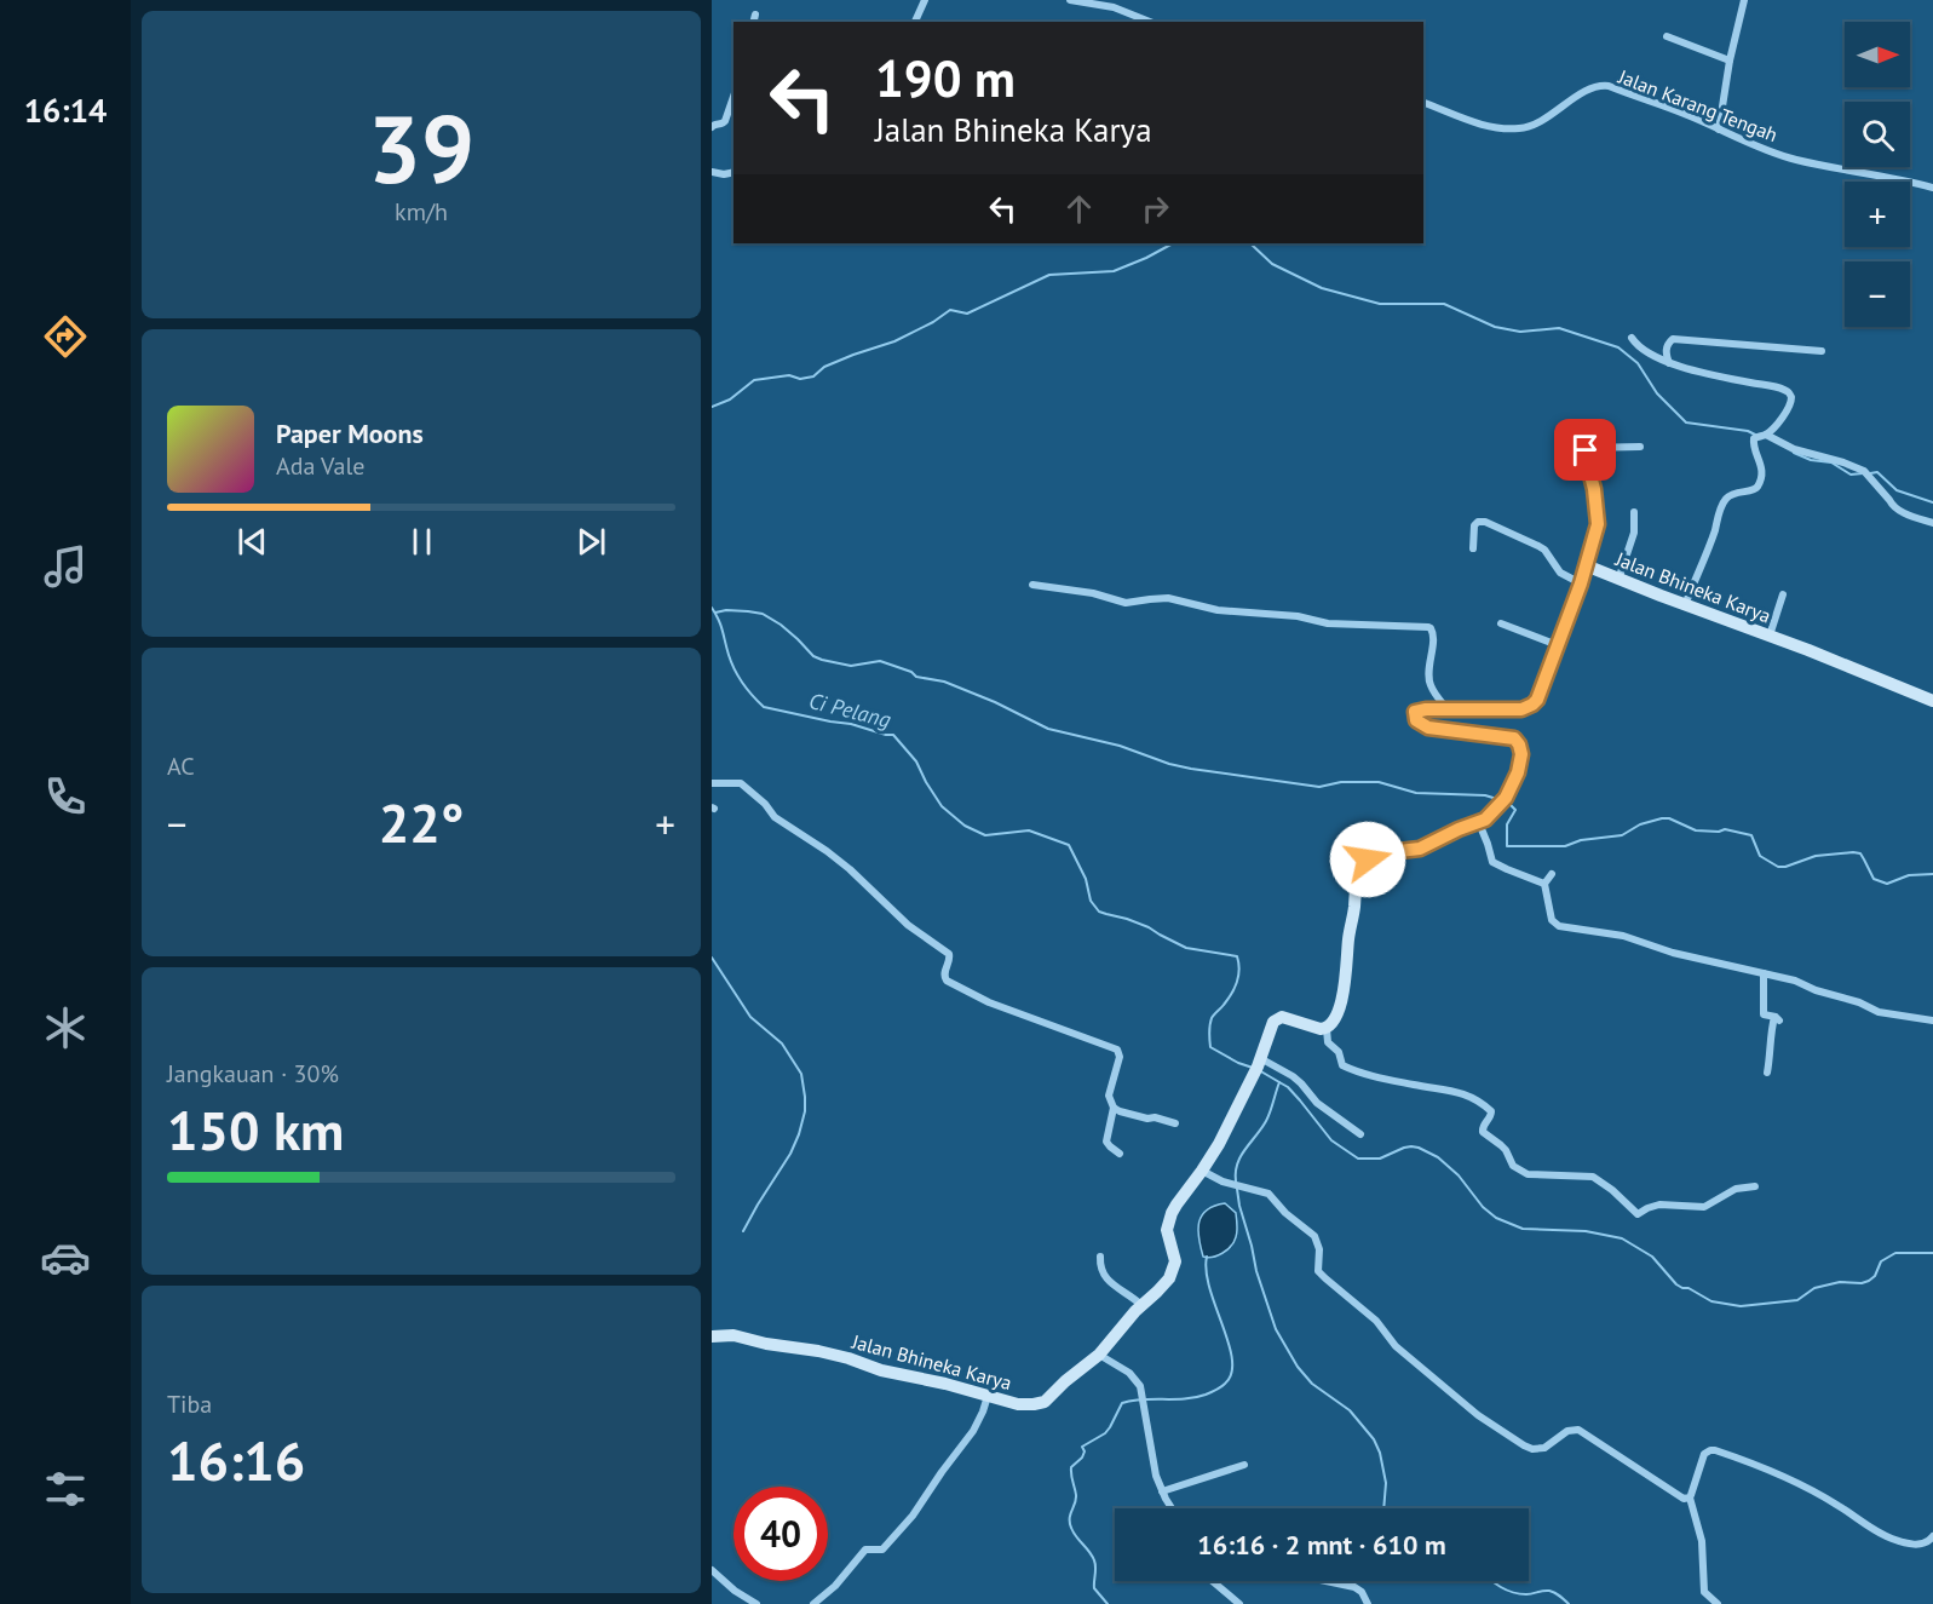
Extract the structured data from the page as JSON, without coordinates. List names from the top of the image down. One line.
{"streets":{"street":["Jalan Karang Tengah","Jalan Bhineka Karya"]},"water":["Ci Pelang"],"north":"right","page":{"tabs":"16:14","tile":[["39","km/h"],"AC",["Jangkauan · 30%","150 km"],["Tiba","16:16"]],"map_buttons":["+","−"],"turn":["190 m","Jalan Bhineka Karya"],"song":["Paper Moons","Ada Vale"],"heat":["−","22°","+"],"limit":"40","trip":"16:16 · 2 mnt · 610 m"}}
